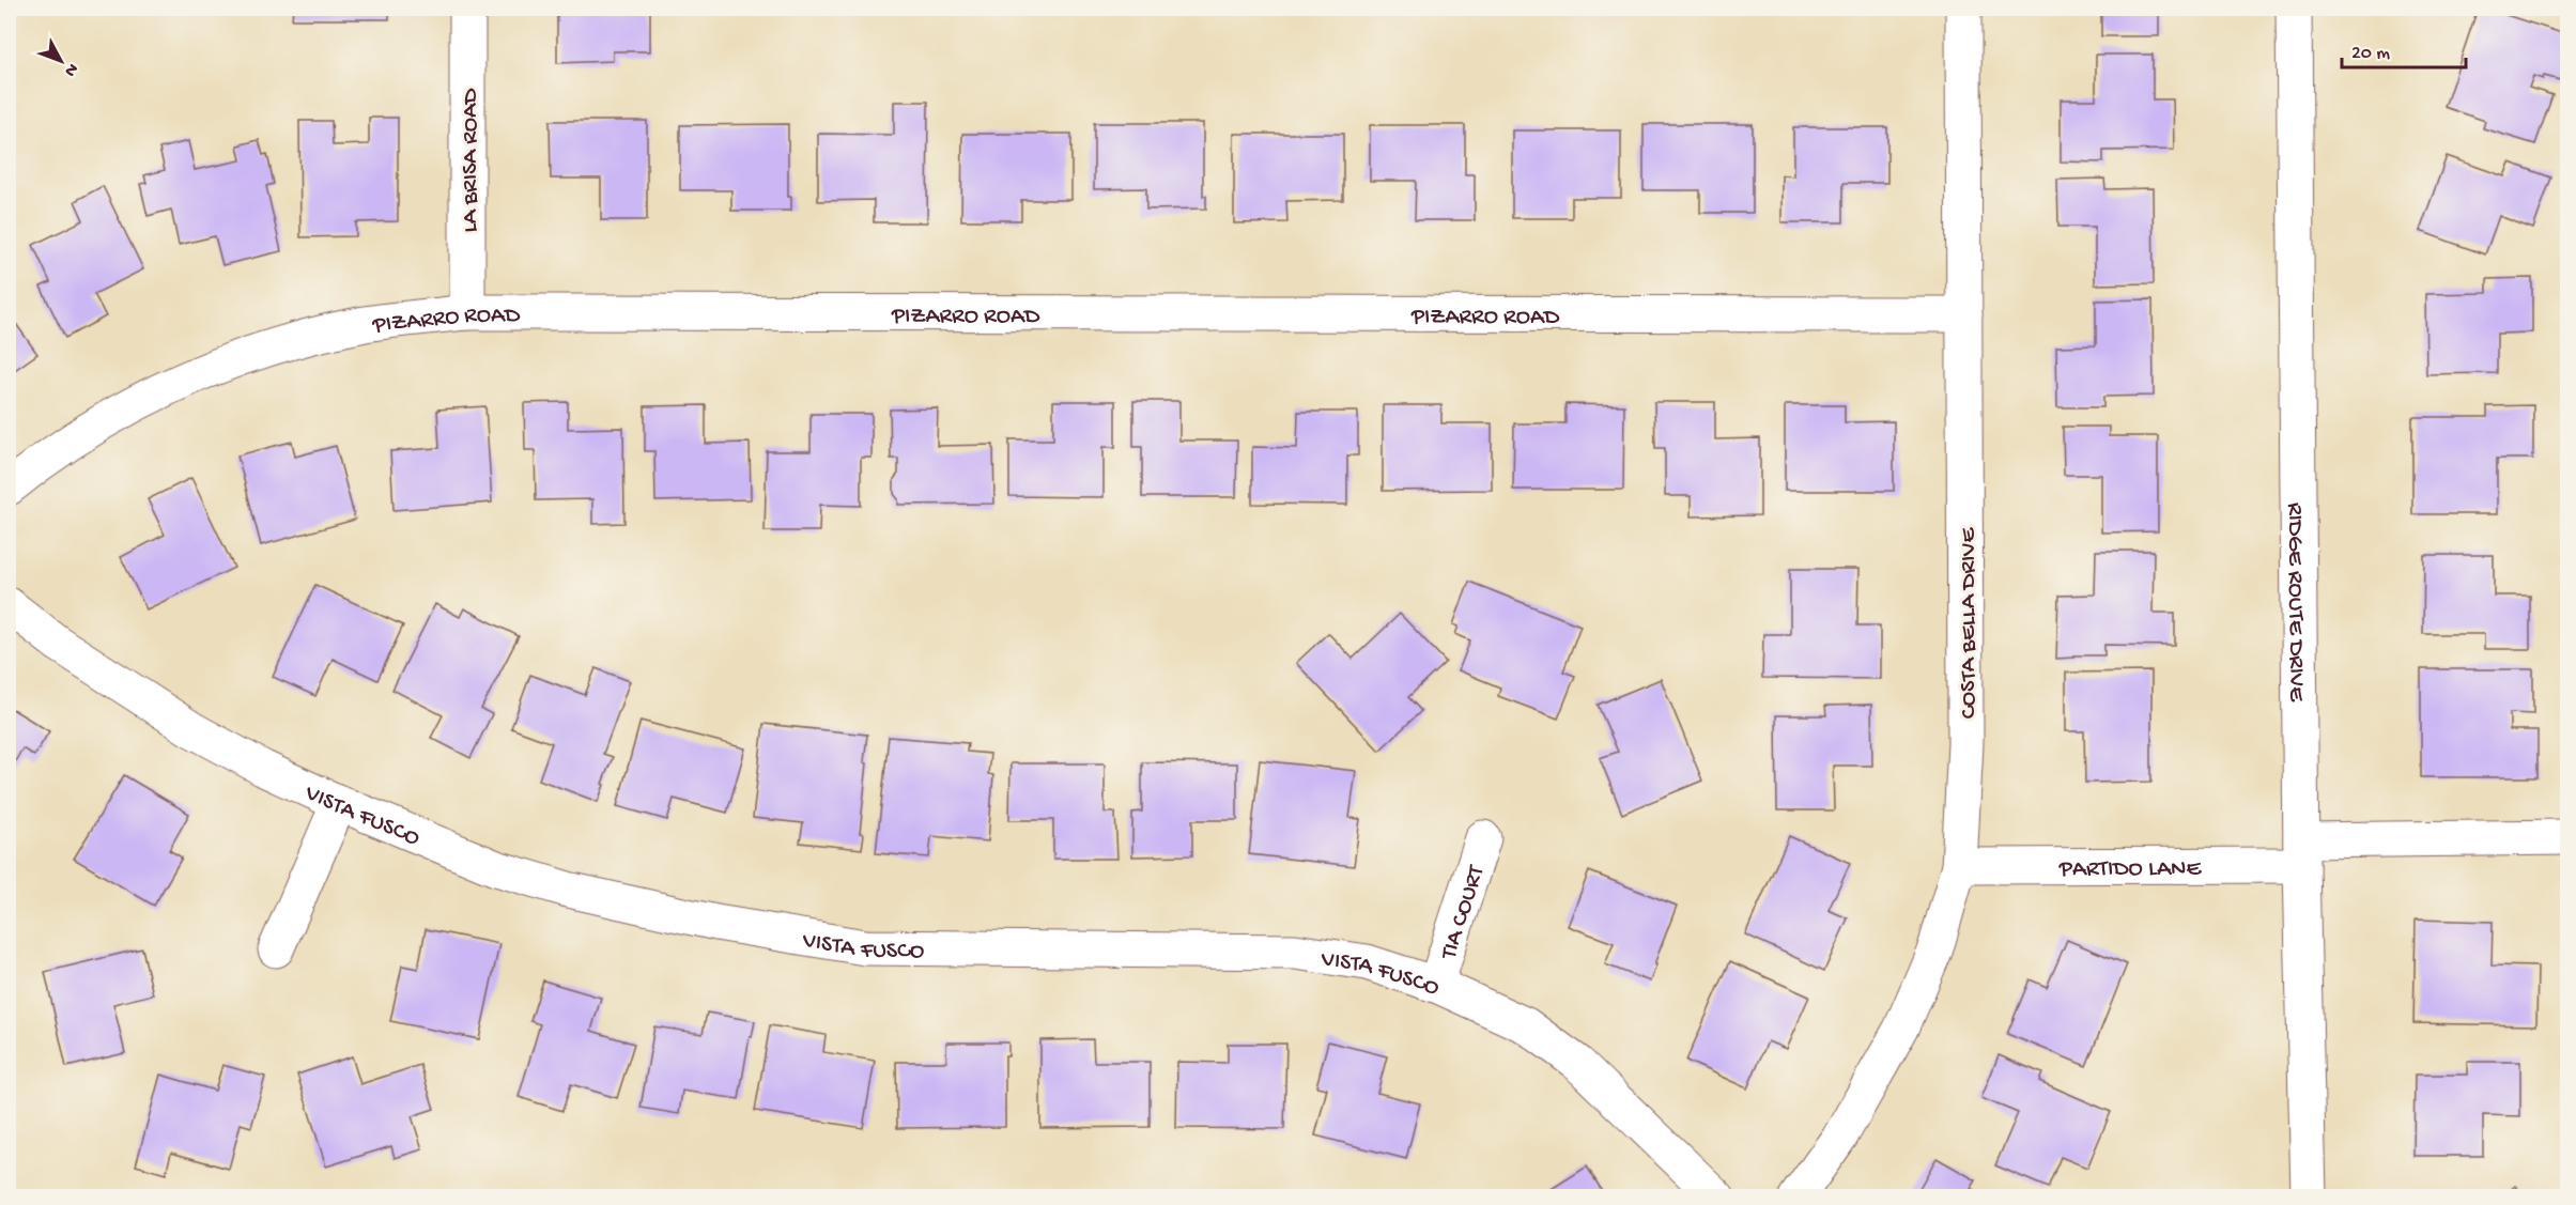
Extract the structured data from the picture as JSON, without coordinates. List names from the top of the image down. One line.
{"streets":{"street":["LA BRISA ROAD","PIZARRO ROAD","RIDGE ROUTE DRIVE","COSTA BELLA DRIVE","VISTA FUSCO","PARTIDO LANE","TIA COURT"]},"crossings":[["LA BRISA ROAD","PIZARRO ROAD"],["PIZARRO ROAD","COSTA BELLA DRIVE"],["RIDGE ROUTE DRIVE","PARTIDO LANE"],["COSTA BELLA DRIVE","PARTIDO LANE"],["VISTA FUSCO","TIA COURT"]],"scale_bar":"20 m","north":"bottom right"}
